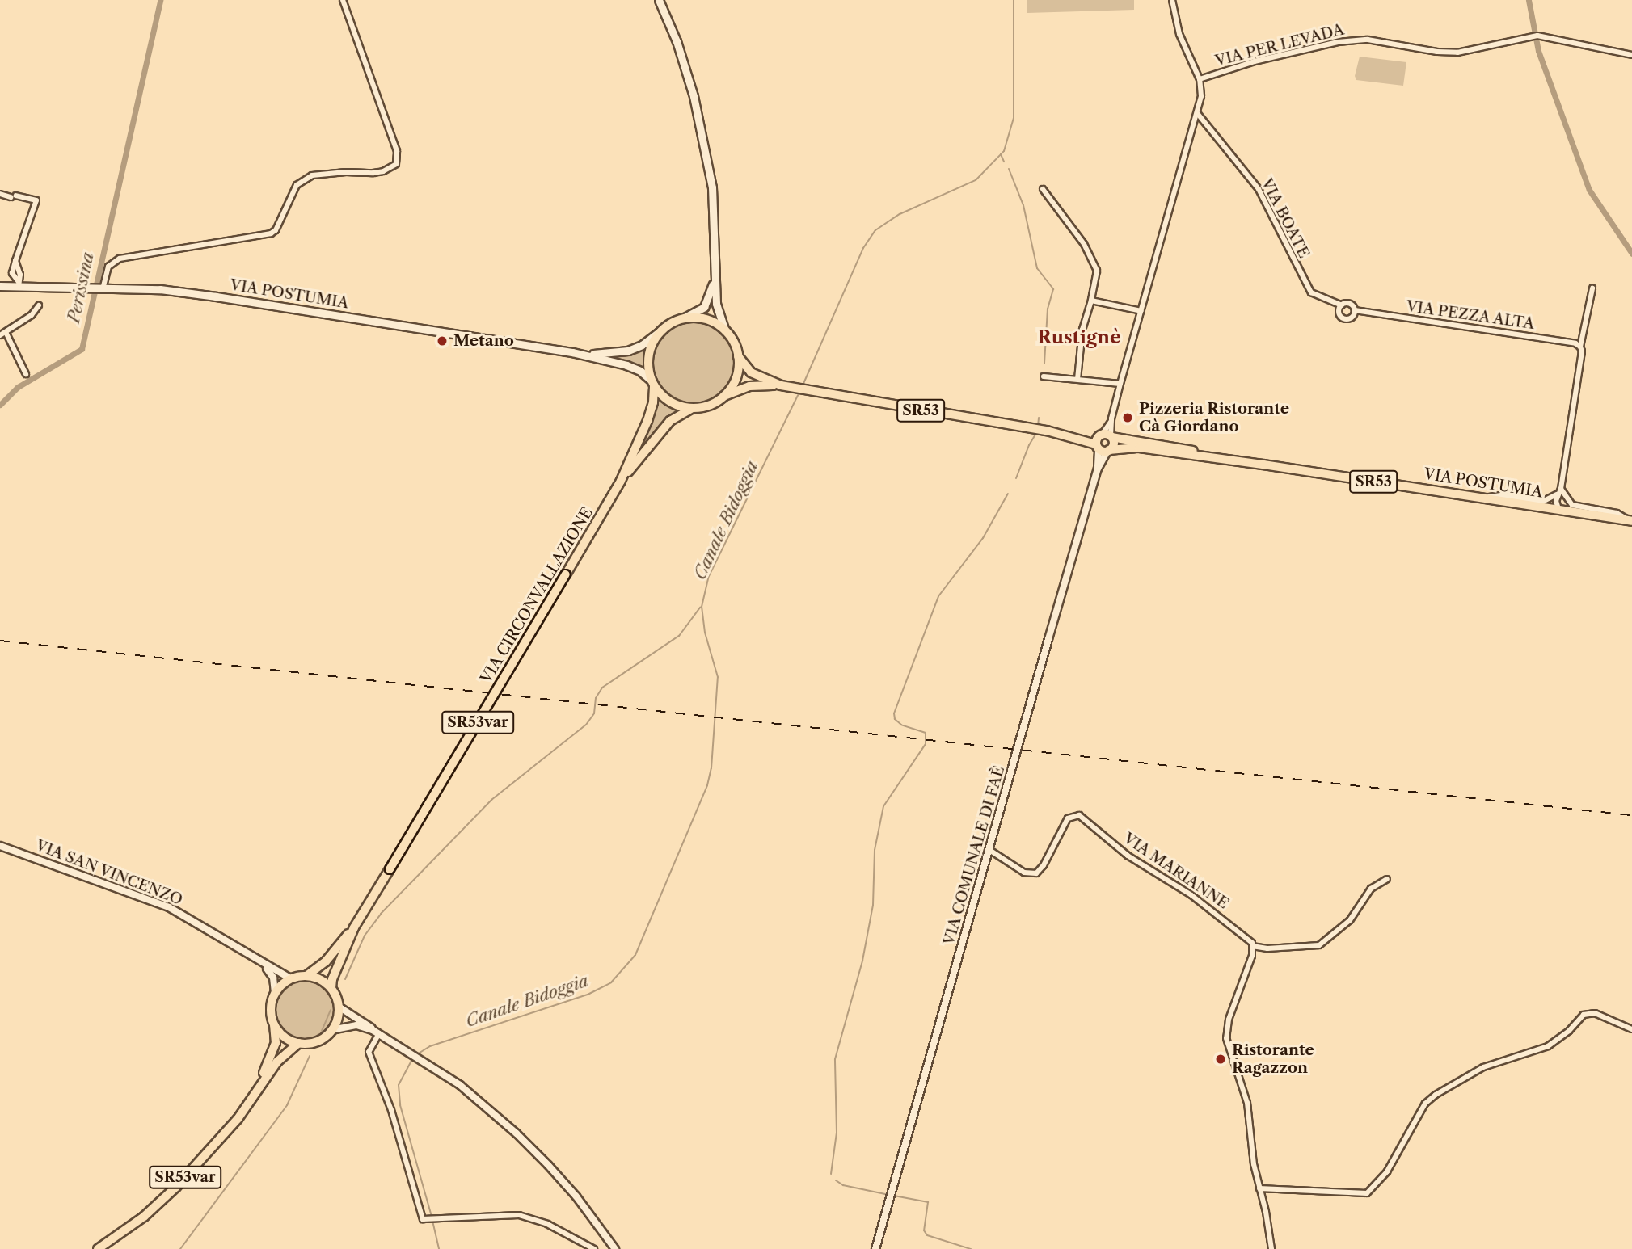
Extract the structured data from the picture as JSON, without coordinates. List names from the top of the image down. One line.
{"streets":{"main road":["VIA POSTUMIA","SR53","VIA CIRCONVALLAZIONE","SR53var"],"street":["VIA PER LEVADA","VIA BOATE","VIA PEZZA ALTA","VIA COMUNALE DI FAÈ","VIA MARIANNE","VIA SAN VINCENZO"]},"crossings":[["VIA BOATE","VIA PEZZA ALTA"],["VIA POSTUMIA","SR53"],["VIA POSTUMIA","VIA CIRCONVALLAZIONE"],["VIA POSTUMIA","VIA COMUNALE DI FAÈ"],["SR53","VIA CIRCONVALLAZIONE"],["VIA CIRCONVALLAZIONE","SR53var"],["VIA CIRCONVALLAZIONE","VIA SAN VINCENZO"],["SR53var","VIA SAN VINCENZO"],["VIA COMUNALE DI FAÈ","VIA MARIANNE"]],"districts":["Rustignè"],"water":["Perissina","Canale Bidoggia"],"places":["Metano","Pizzeria Ristorante Cà Giordano","Ristorante Ragazzon"]}
